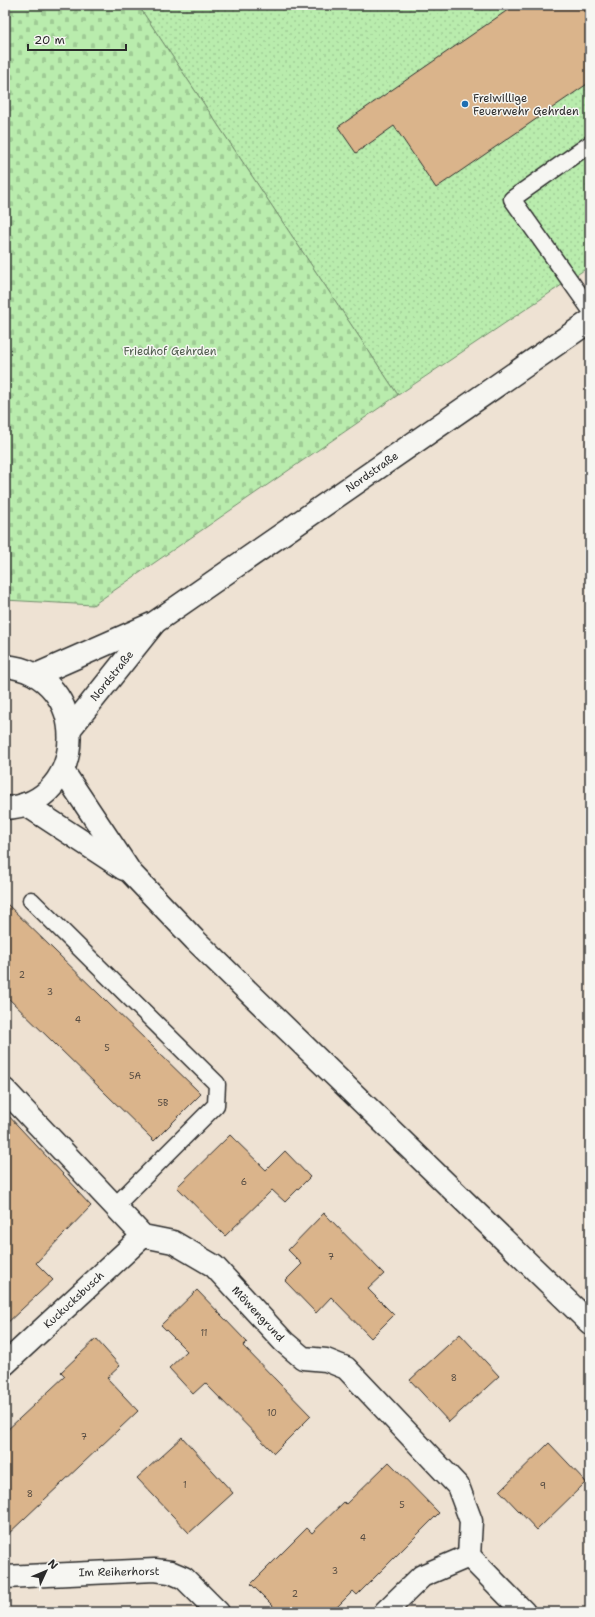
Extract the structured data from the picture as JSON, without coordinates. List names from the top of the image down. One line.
{"streets":{"street":["Nordstraße","Kuckucksbusch","Möwengrund","Im Reiherhorst"]},"crossings":[["Kuckucksbusch","Möwengrund"]],"parks":["Friedhof Gehrden"],"places":["Freiwillige Feuerwehr Gehrden"],"house_numbers":["2","3","4","5","5A","5B","6","7","11","8","10","7","1","9","8","5","4","3","2"],"scale_bar":"20 m","north":"top right"}
